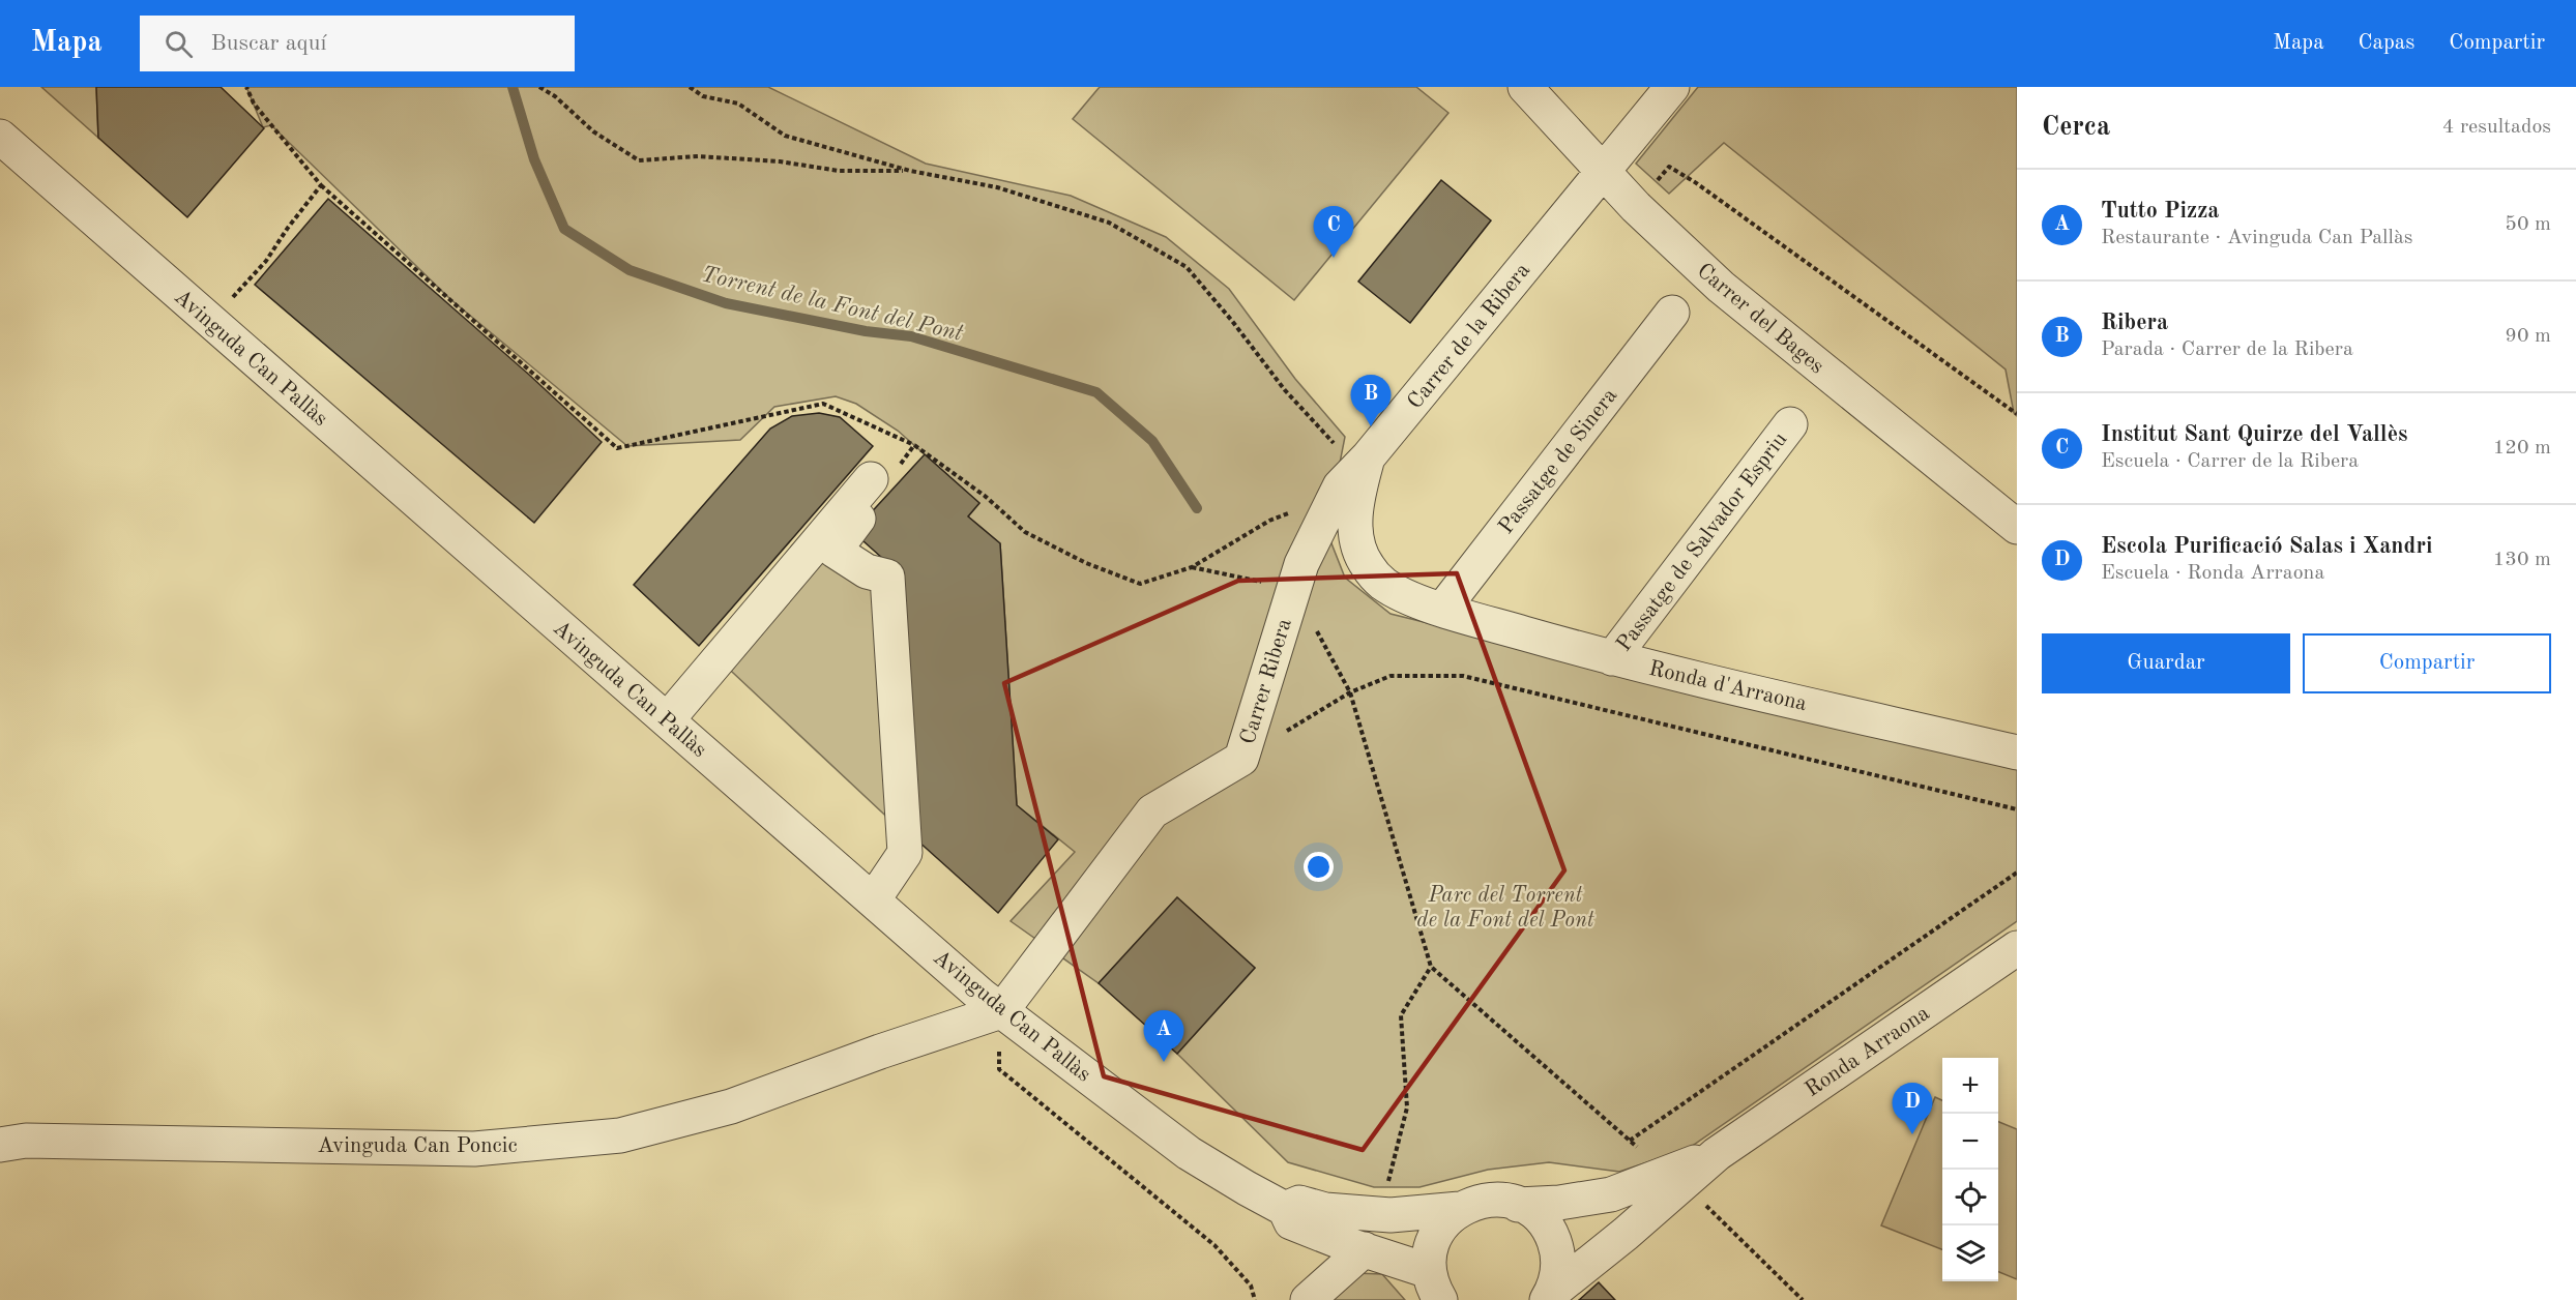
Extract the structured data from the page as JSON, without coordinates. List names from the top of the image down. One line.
{"streets":{"street":["Carrer del Bages","Carrer de la Ribera","Avinguda Can Pallàs","Passatge de Sinera","Passatge de Salvador Espriu","Carrer Ribera","Ronda d'Arraona","Ronda Arraona","Avinguda Can Poncic"]},"crossings":[["Carrer del Bages","Carrer de la Ribera"],["Carrer de la Ribera","Passatge de Sinera"],["Carrer de la Ribera","Carrer Ribera"],["Carrer de la Ribera","Ronda d'Arraona"],["Avinguda Can Pallàs","Carrer Ribera"],["Avinguda Can Pallàs","Ronda Arraona"],["Avinguda Can Pallàs","Avinguda Can Poncic"],["Passatge de Sinera","Ronda d'Arraona"],["Passatge de Salvador Espriu","Ronda d'Arraona"],["Carrer Ribera","Avinguda Can Poncic"]],"water":["Torrent de la Font del Pont"],"parks":["Parc del Torrent de la Font del Pont"],"page":{"header":"Mapa","search":"Buscar aquí","nav":["Mapa","Capas","Compartir"],"heading":["Cerca","4 resultados"],"list":[{"mark":"A","name":"Tutto Pizza","note":"Restaurante · Avinguda Can Pallàs","value":"50 m"},{"mark":"B","name":"Ribera","note":"Parada · Carrer de la Ribera","value":"90 m"},{"mark":"C","name":"Institut Sant Quirze del Vallès","note":"Escuela · Carrer de la Ribera","value":"120 m"},{"mark":"D","name":"Escola Purificació Salas i Xandri","note":"Escuela · Ronda Arraona","value":"130 m"}],"pins":["C","B","A","D"],"buttons":["Guardar","Compartir"],"map_buttons":["+","−"]}}
